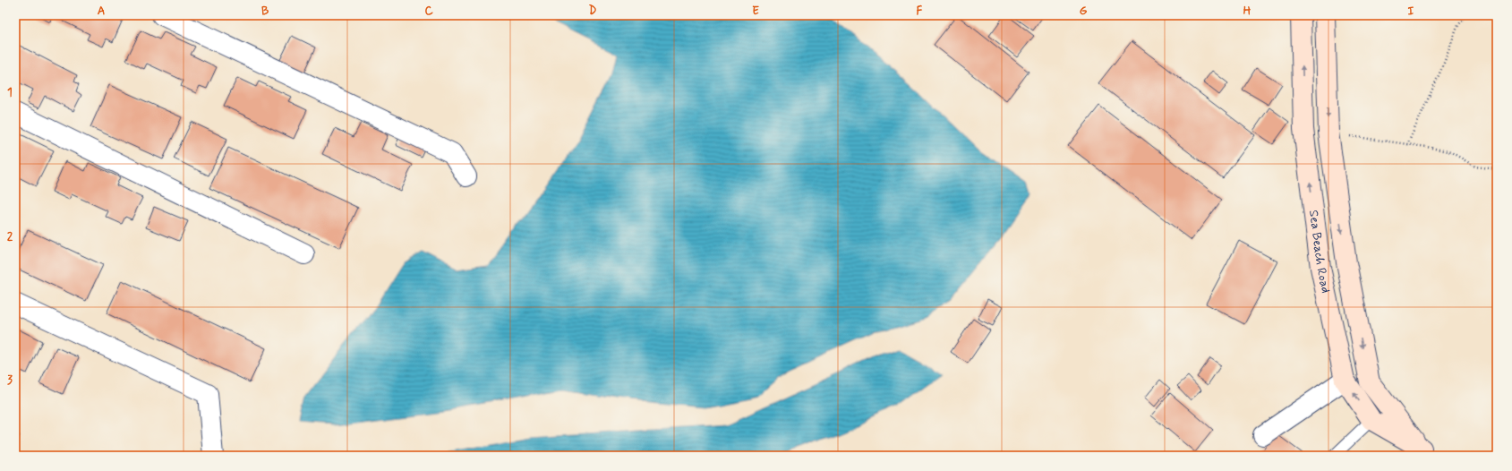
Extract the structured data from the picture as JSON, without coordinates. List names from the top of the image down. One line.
{"streets":{"main road":["Sea Beach Road"]},"grid":{"columns":["A","B","C","D","E","F","G","H","I"],"rows":["1","2","3"]}}
